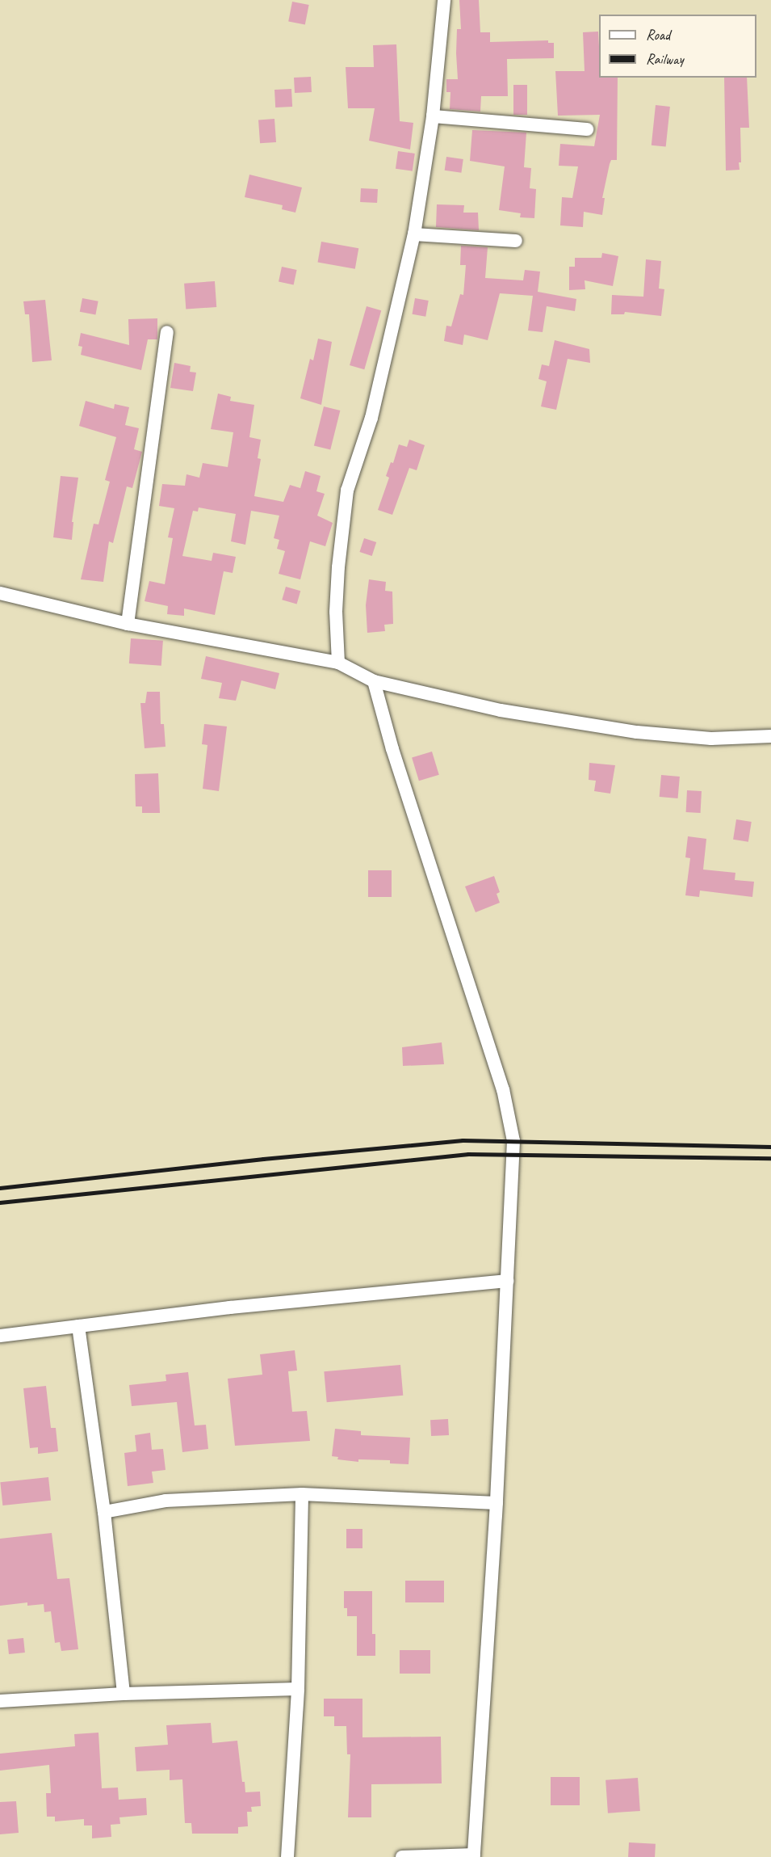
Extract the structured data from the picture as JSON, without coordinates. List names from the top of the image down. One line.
{"legend":["Road","Railway"]}
